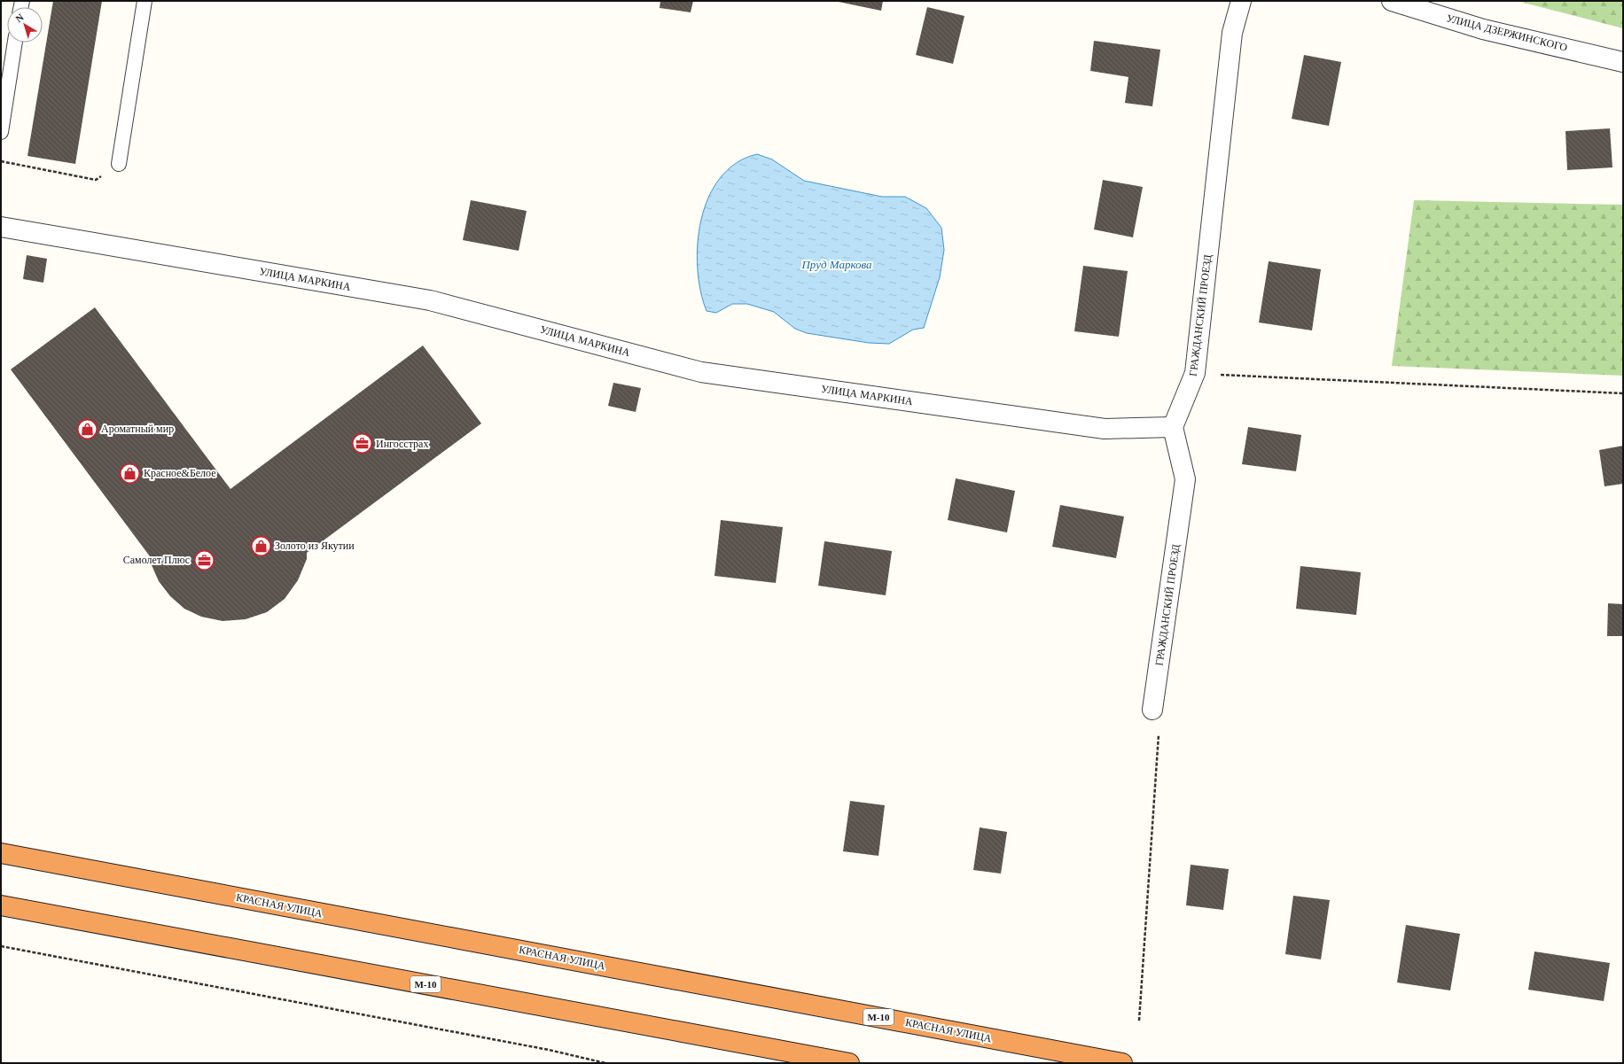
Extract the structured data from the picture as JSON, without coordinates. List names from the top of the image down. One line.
{"streets":{"highway":["КРАСНАЯ УЛИЦА","М-10"],"street":["УЛИЦА ДЗЕРЖИНСКОГО","УЛИЦА МАРКИНА","ГРАЖДАНСКИЙ ПРОЕЗД"]},"crossings":[["УЛИЦА МАРКИНА","ГРАЖДАНСКИЙ ПРОЕЗД"]],"water":["Пруд Маркова"],"places":{"shop":["Ароматный мир","Красное&Белое","Золото из Якутии"],"office":["Ингосстрах","Самолет Плюс"]},"north":"top left"}
